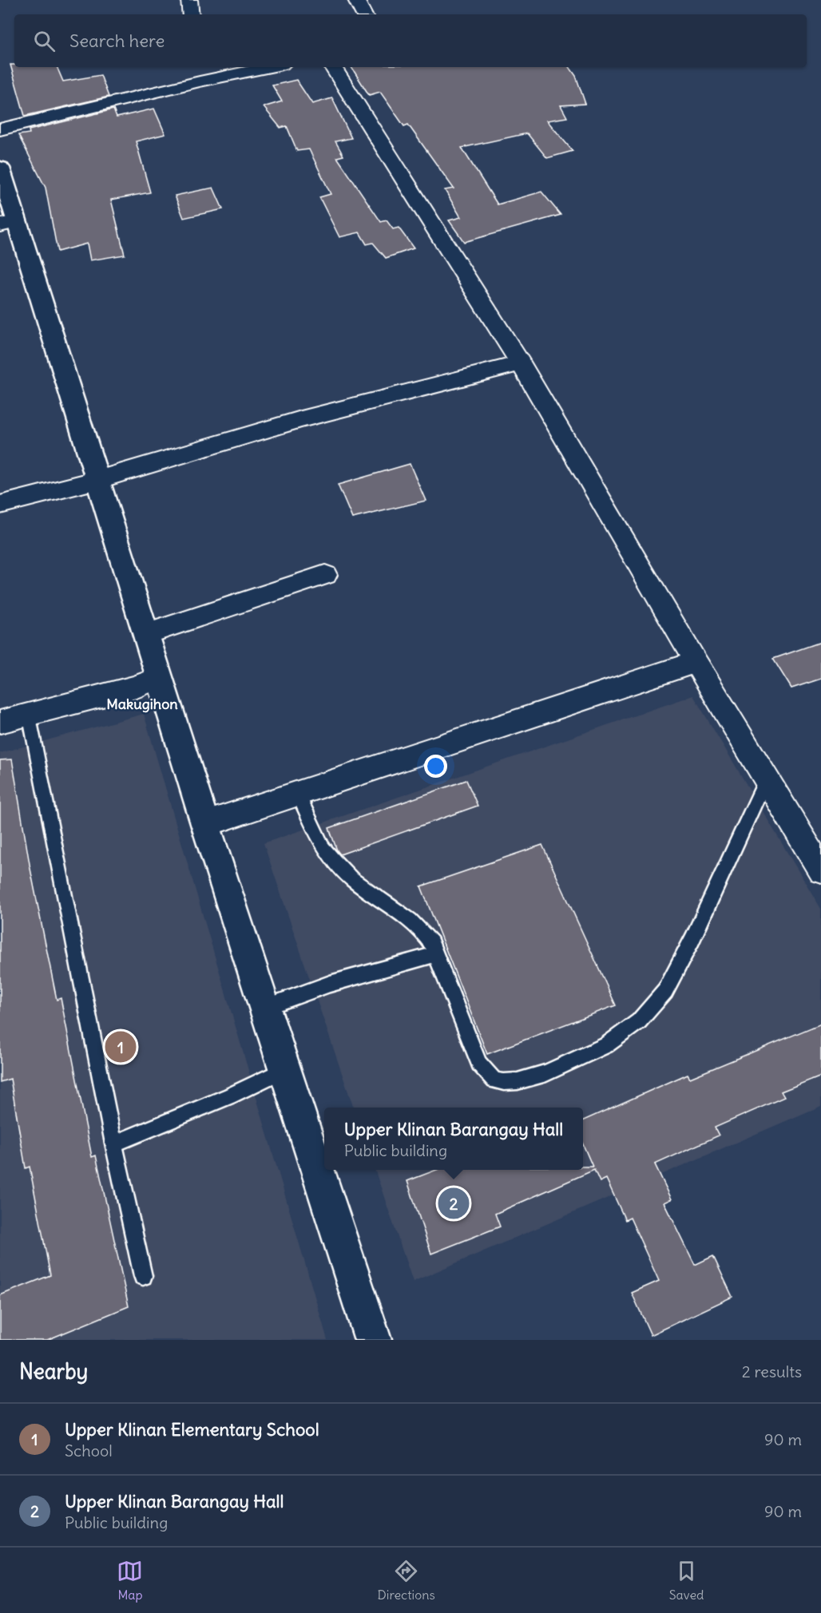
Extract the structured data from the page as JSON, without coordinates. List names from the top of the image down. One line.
{"districts":["Makugihon"],"page":{"search":"Search here","pins":["1","2"],"popup":["Upper Klinan Barangay Hall","Public building"],"heading":["Nearby","2 results"],"list":[{"mark":"1","name":"Upper Klinan Elementary School","note":"School","value":"90 m"},{"mark":"2","name":"Upper Klinan Barangay Hall","note":"Public building","value":"90 m"}],"nav":["Map","Directions","Saved"]}}
